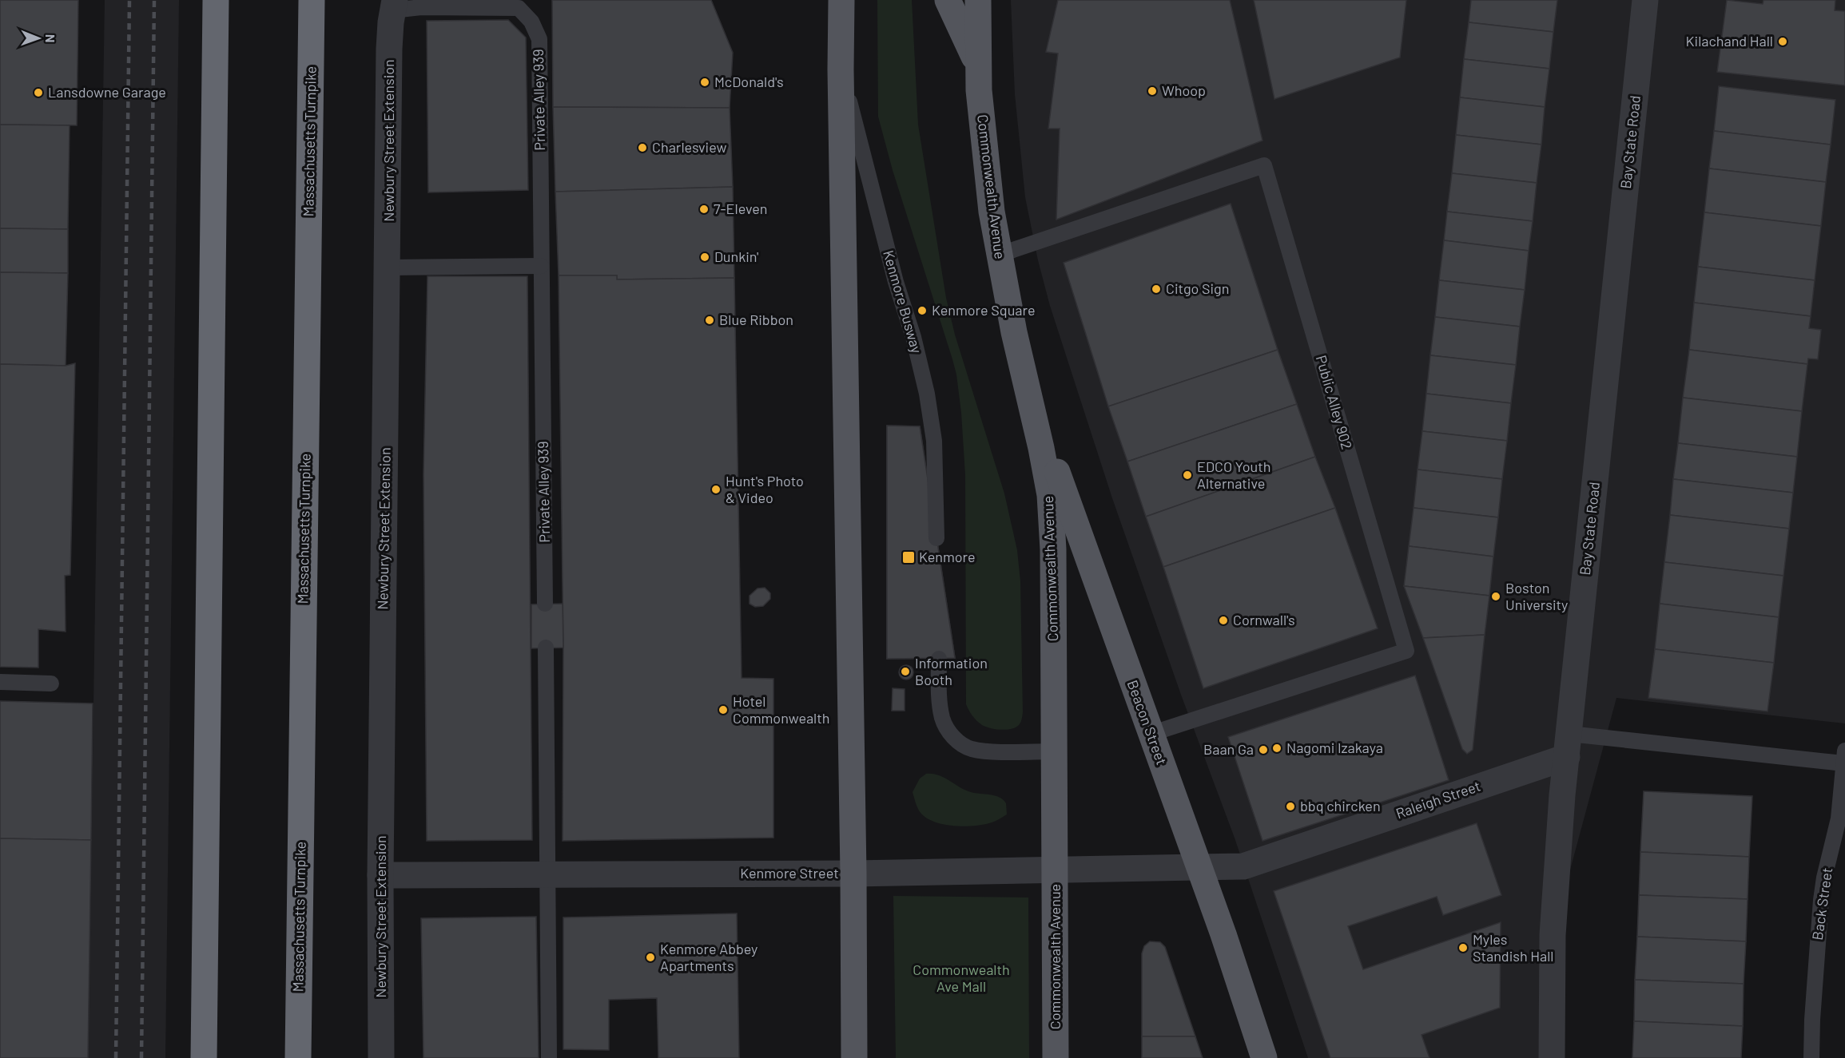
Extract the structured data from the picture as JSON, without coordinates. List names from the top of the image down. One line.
{"streets":{"highway":["Massachusetts Turnpike"],"main road":["Commonwealth Avenue","Beacon Street"],"street":["Newbury Street Extension","Bay State Road","Raleigh Street","Kenmore Street"],"lane":["Private Alley 939","Kenmore Busway","Public Alley 902","Back Street"]},"crossings":[["Private Alley 939","Newbury Street Extension"],["Newbury Street Extension","Kenmore Street"],["Bay State Road","Raleigh Street"],["Commonwealth Avenue","Public Alley 902"],["Commonwealth Avenue","Beacon Street"],["Commonwealth Avenue","Kenmore Street"],["Public Alley 902","Beacon Street"],["Beacon Street","Raleigh Street"],["Beacon Street","Kenmore Street"],["Raleigh Street","Kenmore Street"],["Raleigh Street","Back Street"]],"parks":["Commonwealth Ave Mall"],"places":{"other":["Kilachand Hall","McDonald's","Whoop","Lansdowne Garage","Charlesview","7-Eleven","Dunkin'","Citgo Sign","Kenmore Square","Blue Ribbon","EDCO Youth Alternative","Hunt's Photo & Video","Boston University","Cornwall's","Information Booth","Hotel Commonwealth","Nagomi Izakaya","Baan Ga","bbq chircken","Myles Standish Hall","Kenmore Abbey Apartments"],"transit":["Kenmore"]},"north":"right"}
